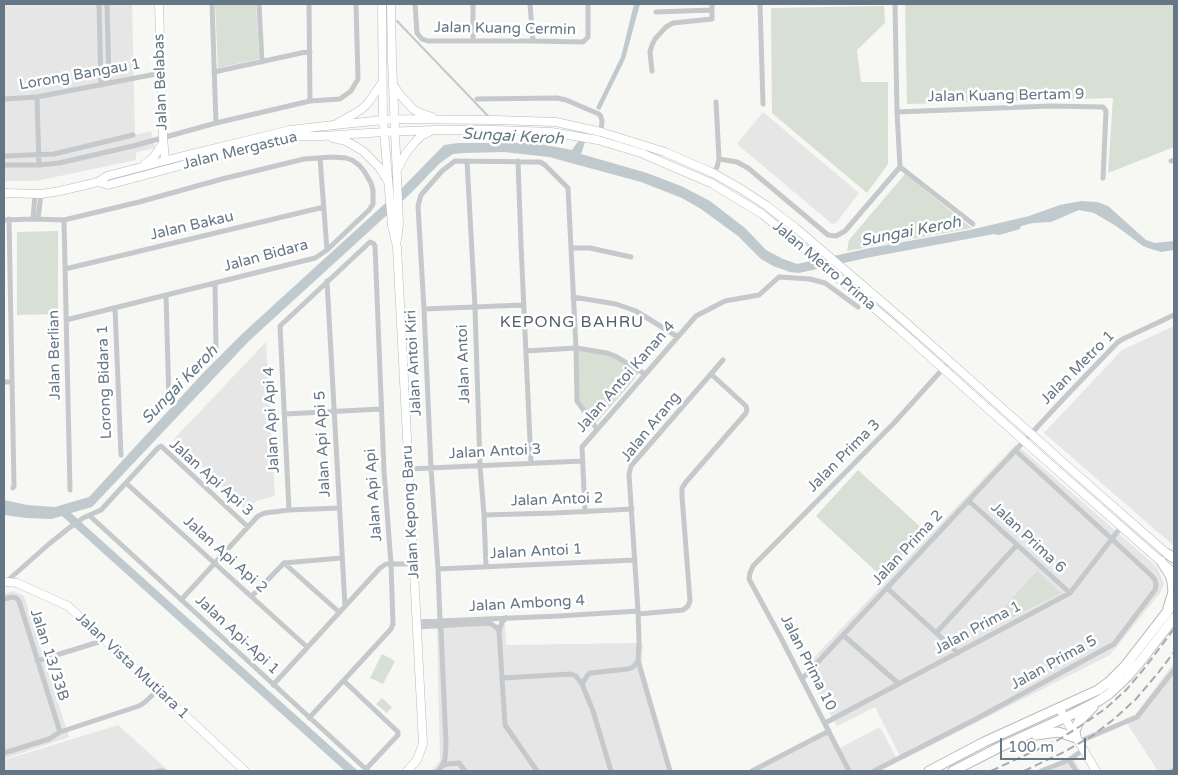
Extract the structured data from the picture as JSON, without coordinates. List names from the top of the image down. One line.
{"streets":{"main road":["Jalan Belabas","Jalan Mergastua","Jalan Metro Prima","Jalan Kepong Baru","Jalan Vista Mutiara 1"],"street":["Jalan Kuang Cermin","Lorong Bangau 1","Jalan Kuang Bertam 9","Jalan Bakau","Jalan Bidara","Jalan Berlian","Jalan Antoi Kiri","Jalan Antoi","Jalan Metro 1","Jalan Antoi Kanan 4","Lorong Bidara 1","Jalan Api Api 4","Jalan Arang","Jalan Api Api 5","Jalan Antoi 3","Jalan Prima 3","Jalan Api Api 3","Jalan Api Api","Jalan Antoi 2","Jalan Prima 6","Jalan Prima 2","Jalan Antoi 1","Jalan Api Api 2","Jalan Ambong 4","Jalan Prima 1","Jalan Api-Api 1","Jalan 13/33B","Jalan Prima 10","Jalan Prima 5"]},"crossings":[["Lorong Bangau 1","Jalan Belabas"],["Jalan Belabas","Jalan Mergastua"],["Jalan Mergastua","Jalan Metro Prima"],["Jalan Mergastua","Jalan Kepong Baru"],["Jalan Bakau","Jalan Berlian"],["Jalan Bidara","Jalan Berlian"],["Jalan Bidara","Lorong Bidara 1"],["Jalan Metro Prima","Jalan Metro 1"],["Jalan Metro Prima","Jalan Prima 3"],["Jalan Metro Prima","Jalan Kepong Baru"],["Jalan Metro Prima","Jalan Prima 2"],["Jalan Metro Prima","Jalan Prima 1"],["Jalan Antoi Kiri","Jalan Antoi"],["Jalan Antoi Kiri","Jalan Antoi 3"],["Jalan Antoi Kiri","Jalan Antoi 1"],["Jalan Antoi Kiri","Jalan Ambong 4"],["Jalan Antoi","Jalan Antoi 3"],["Jalan Antoi","Jalan Antoi 2"],["Jalan Antoi","Jalan Antoi 1"],["Jalan Metro 1","Jalan Prima 2"],["Jalan Antoi Kanan 4","Jalan Antoi 3"],["Jalan Antoi Kanan 4","Jalan Antoi 2"],["Jalan Api Api 4","Jalan Api Api 5"],["Jalan Api Api 4","Jalan Api Api"],["Jalan Arang","Jalan Antoi 2"],["Jalan Arang","Jalan Antoi 1"],["Jalan Arang","Jalan Ambong 4"],["Jalan Api Api 5","Jalan Api Api"],["Jalan Antoi 3","Jalan Kepong Baru"],["Jalan Prima 3","Jalan Prima 10"],["Jalan Api Api 3","Jalan Api Api 2"],["Jalan Api Api","Jalan Api-Api 1"],["Jalan Kepong Baru","Jalan Ambong 4"],["Jalan Prima 6","Jalan Prima 2"],["Jalan Prima 6","Jalan Prima 1"],["Jalan Prima 2","Jalan Prima 10"],["Jalan Prima 2","Jalan Prima 5"],["Jalan Prima 1","Jalan Prima 10"],["Jalan Prima 1","Jalan Prima 5"]],"districts":["KEPONG BAHRU"],"water":["Sungai Keroh"],"scale_bar":"100 m"}
